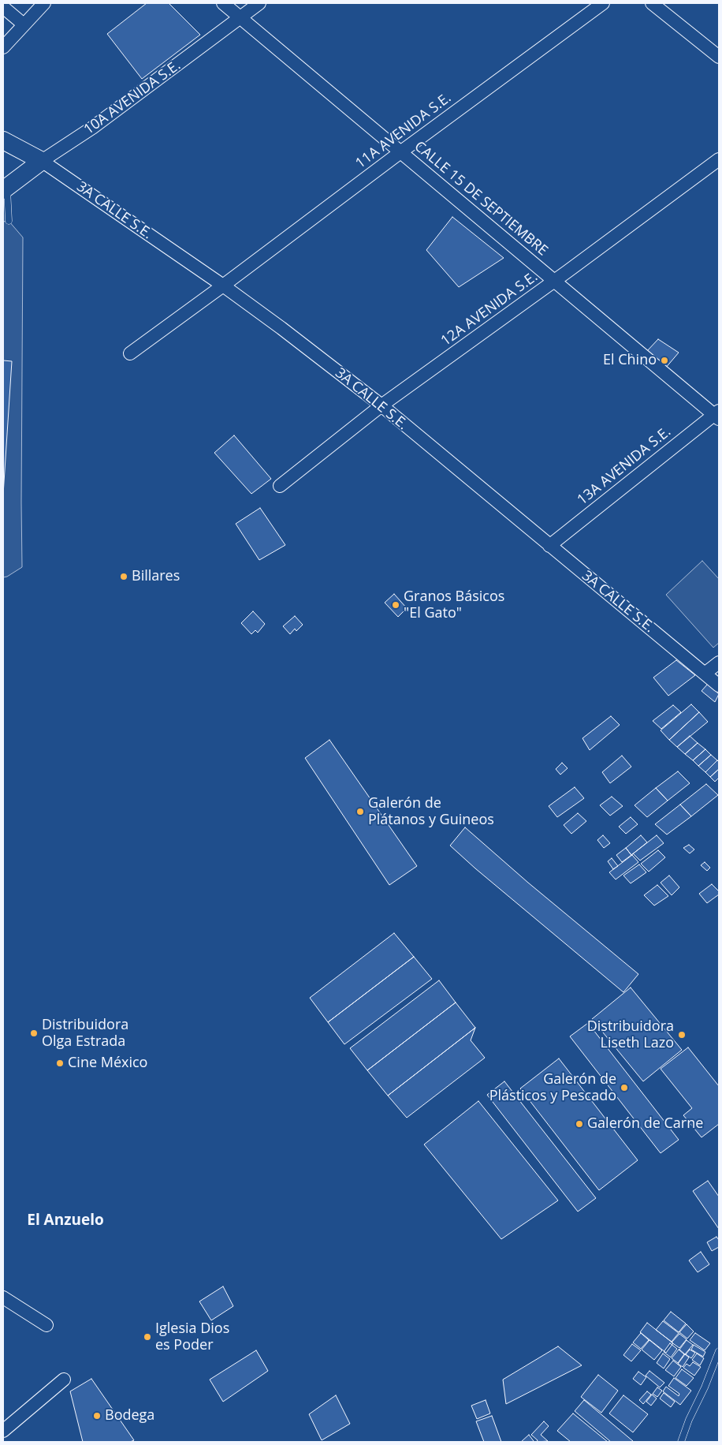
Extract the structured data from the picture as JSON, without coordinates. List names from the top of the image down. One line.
{"streets":{"street":["10A AVENIDA S.E.","11A AVENIDA S.E.","CALLE 15 DE SEPTIEMBRE","3A CALLE S.E.","12A AVENIDA S.E.","13A AVENIDA S.E."]},"crossings":[["10A AVENIDA S.E.","CALLE 15 DE SEPTIEMBRE"],["10A AVENIDA S.E.","3A CALLE S.E."],["11A AVENIDA S.E.","CALLE 15 DE SEPTIEMBRE"],["11A AVENIDA S.E.","3A CALLE S.E."],["CALLE 15 DE SEPTIEMBRE","12A AVENIDA S.E."],["CALLE 15 DE SEPTIEMBRE","13A AVENIDA S.E."],["3A CALLE S.E.","12A AVENIDA S.E."],["3A CALLE S.E.","13A AVENIDA S.E."]],"districts":["El Anzuelo"],"places":["El Chino","Billares","Granos Básicos \"El Gato\"","Galerón de Plátanos y Guineos","Distribuidora Olga Estrada","Distribuidora Liseth Lazo","Cine México","Galerón de Plásticos y Pescado","Galerón de Carne","Iglesia Dios es Poder","Bodega"]}
